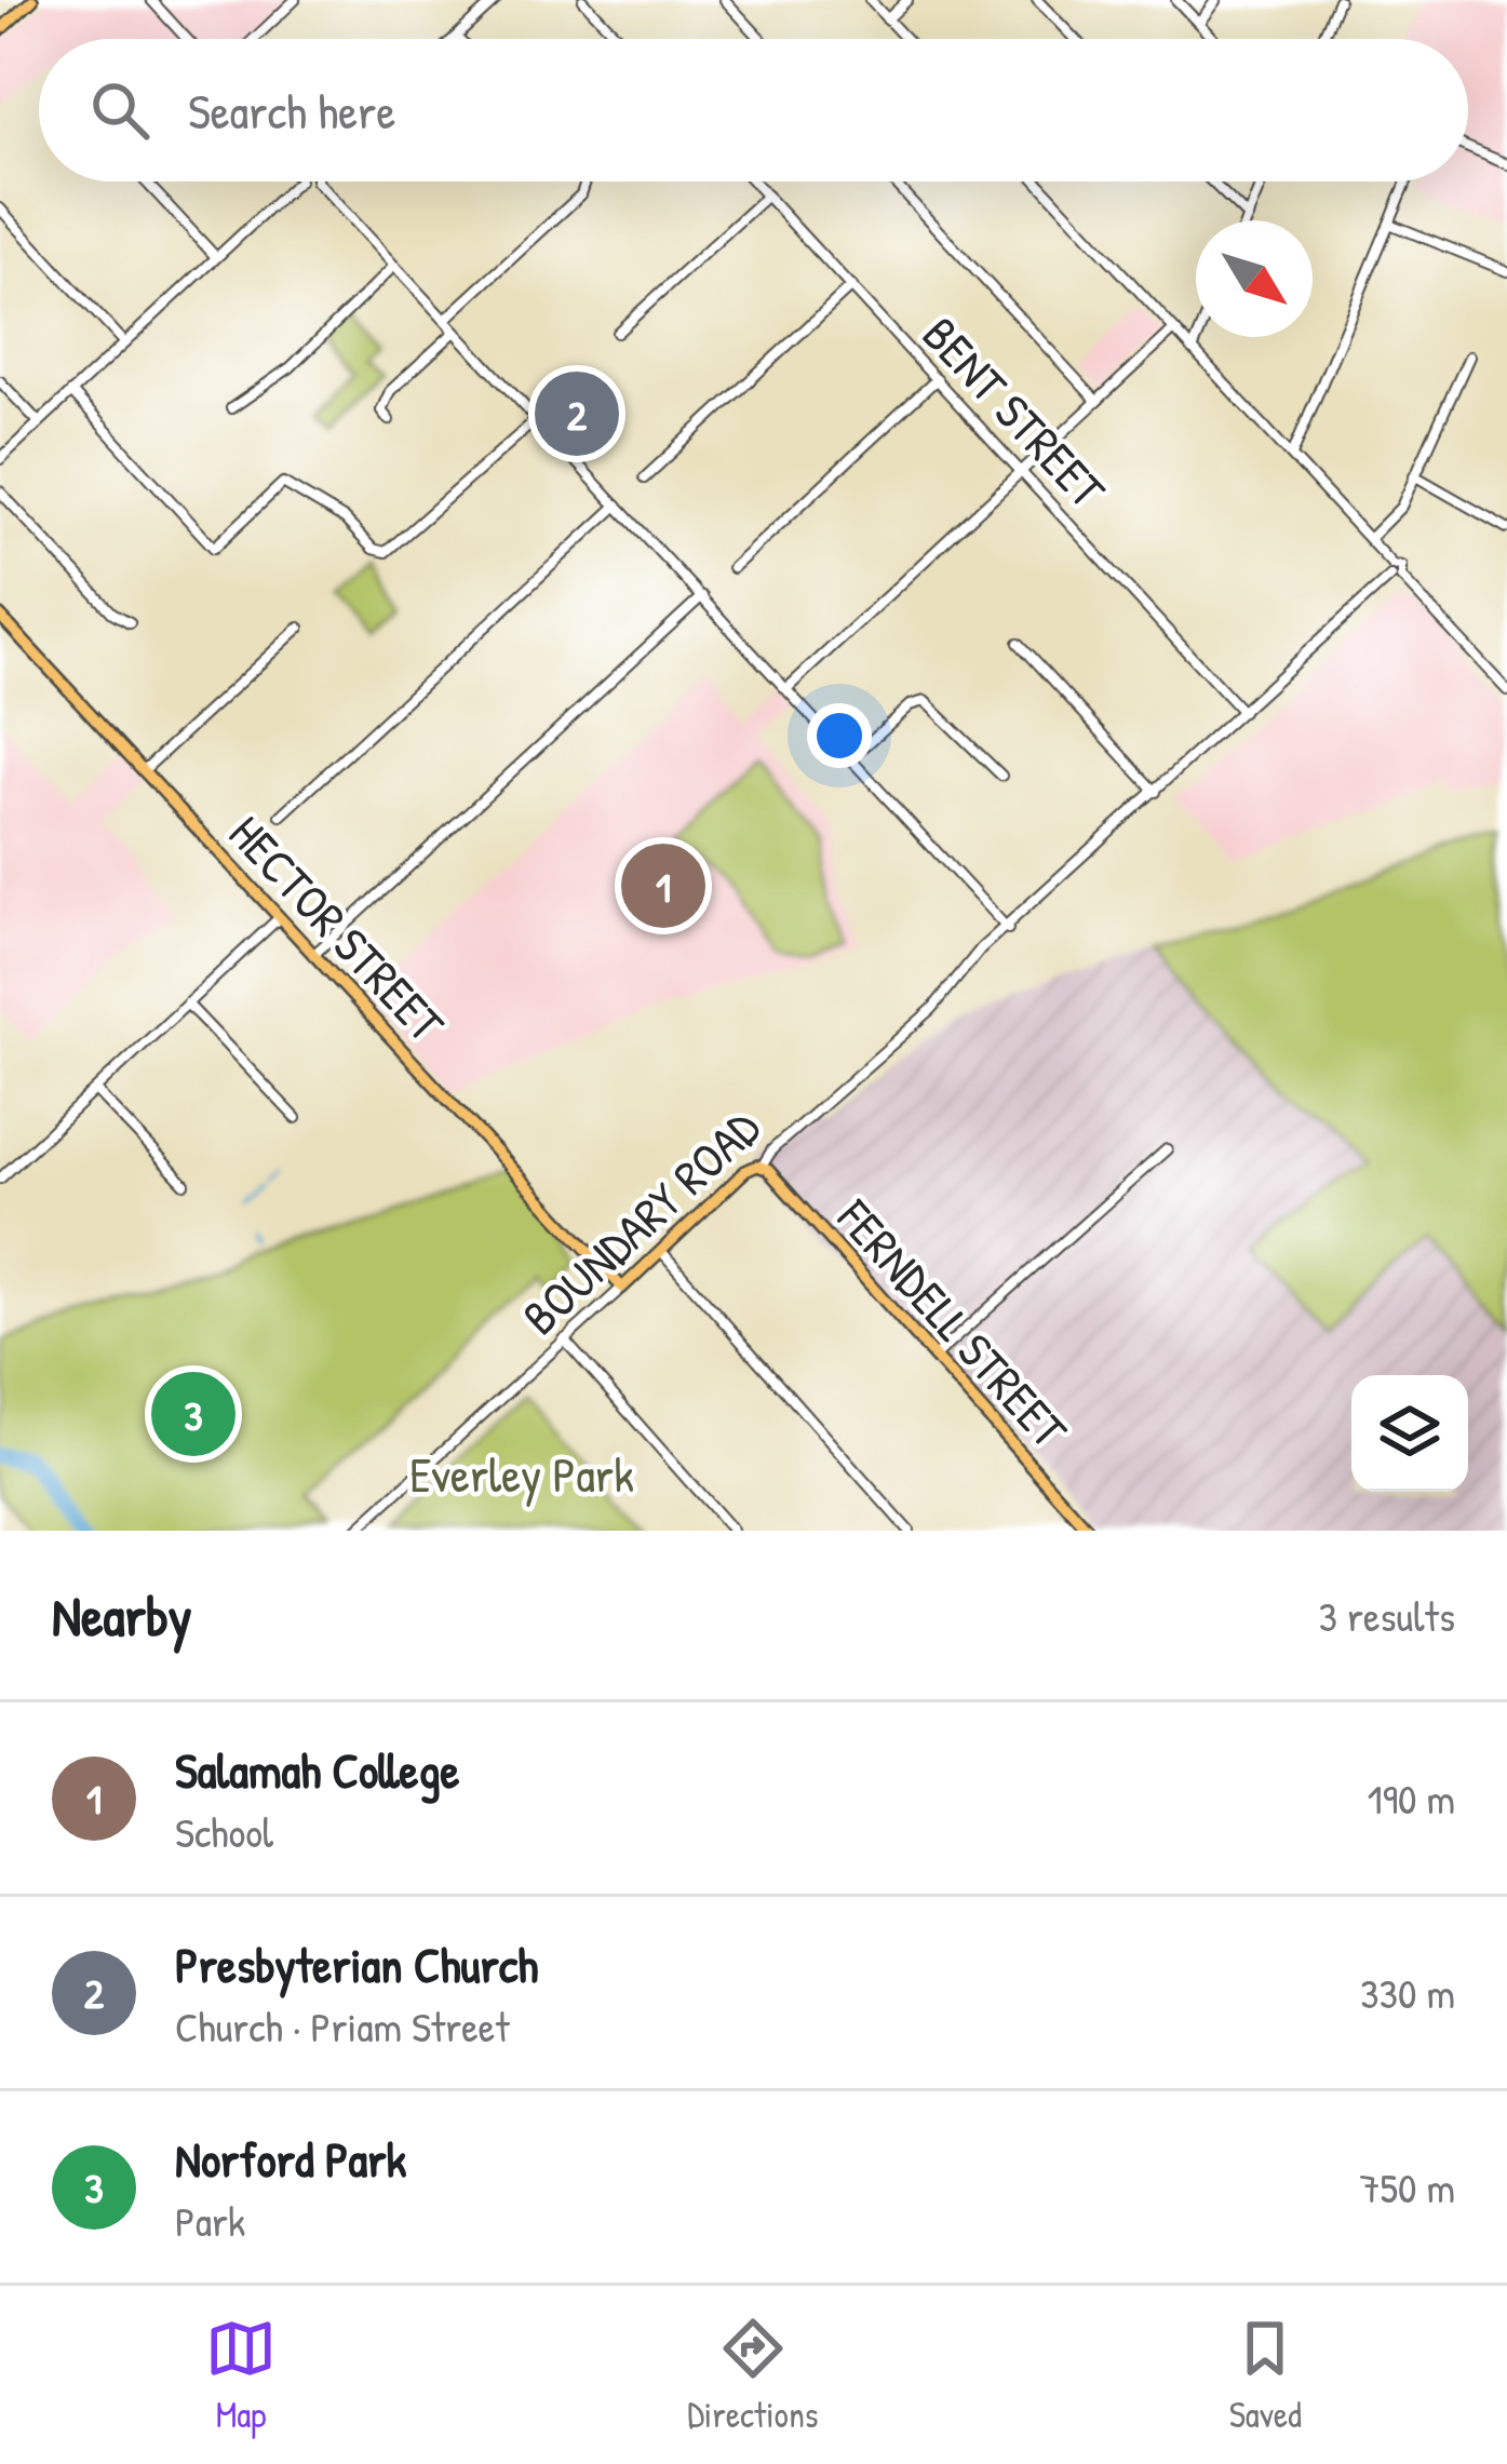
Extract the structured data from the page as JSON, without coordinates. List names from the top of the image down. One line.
{"streets":{"main road":["HECTOR STREET","BOUNDARY ROAD","FERNDELL STREET"],"street":["BENT STREET"]},"crossings":[["BENT STREET","BOUNDARY ROAD"],["HECTOR STREET","BOUNDARY ROAD"],["BOUNDARY ROAD","FERNDELL STREET"]],"parks":["Everley Park"],"north":"bottom right","page":{"search":"Search here","pins":["2","1","3"],"heading":["Nearby","3 results"],"list":[{"mark":"1","name":"Salamah College","note":"School","value":"190 m"},{"mark":"2","name":"Presbyterian Church","note":"Church · Priam Street","value":"330 m"},{"mark":"3","name":"Norford Park","note":"Park","value":"750 m"}],"nav":["Map","Directions","Saved"]}}
